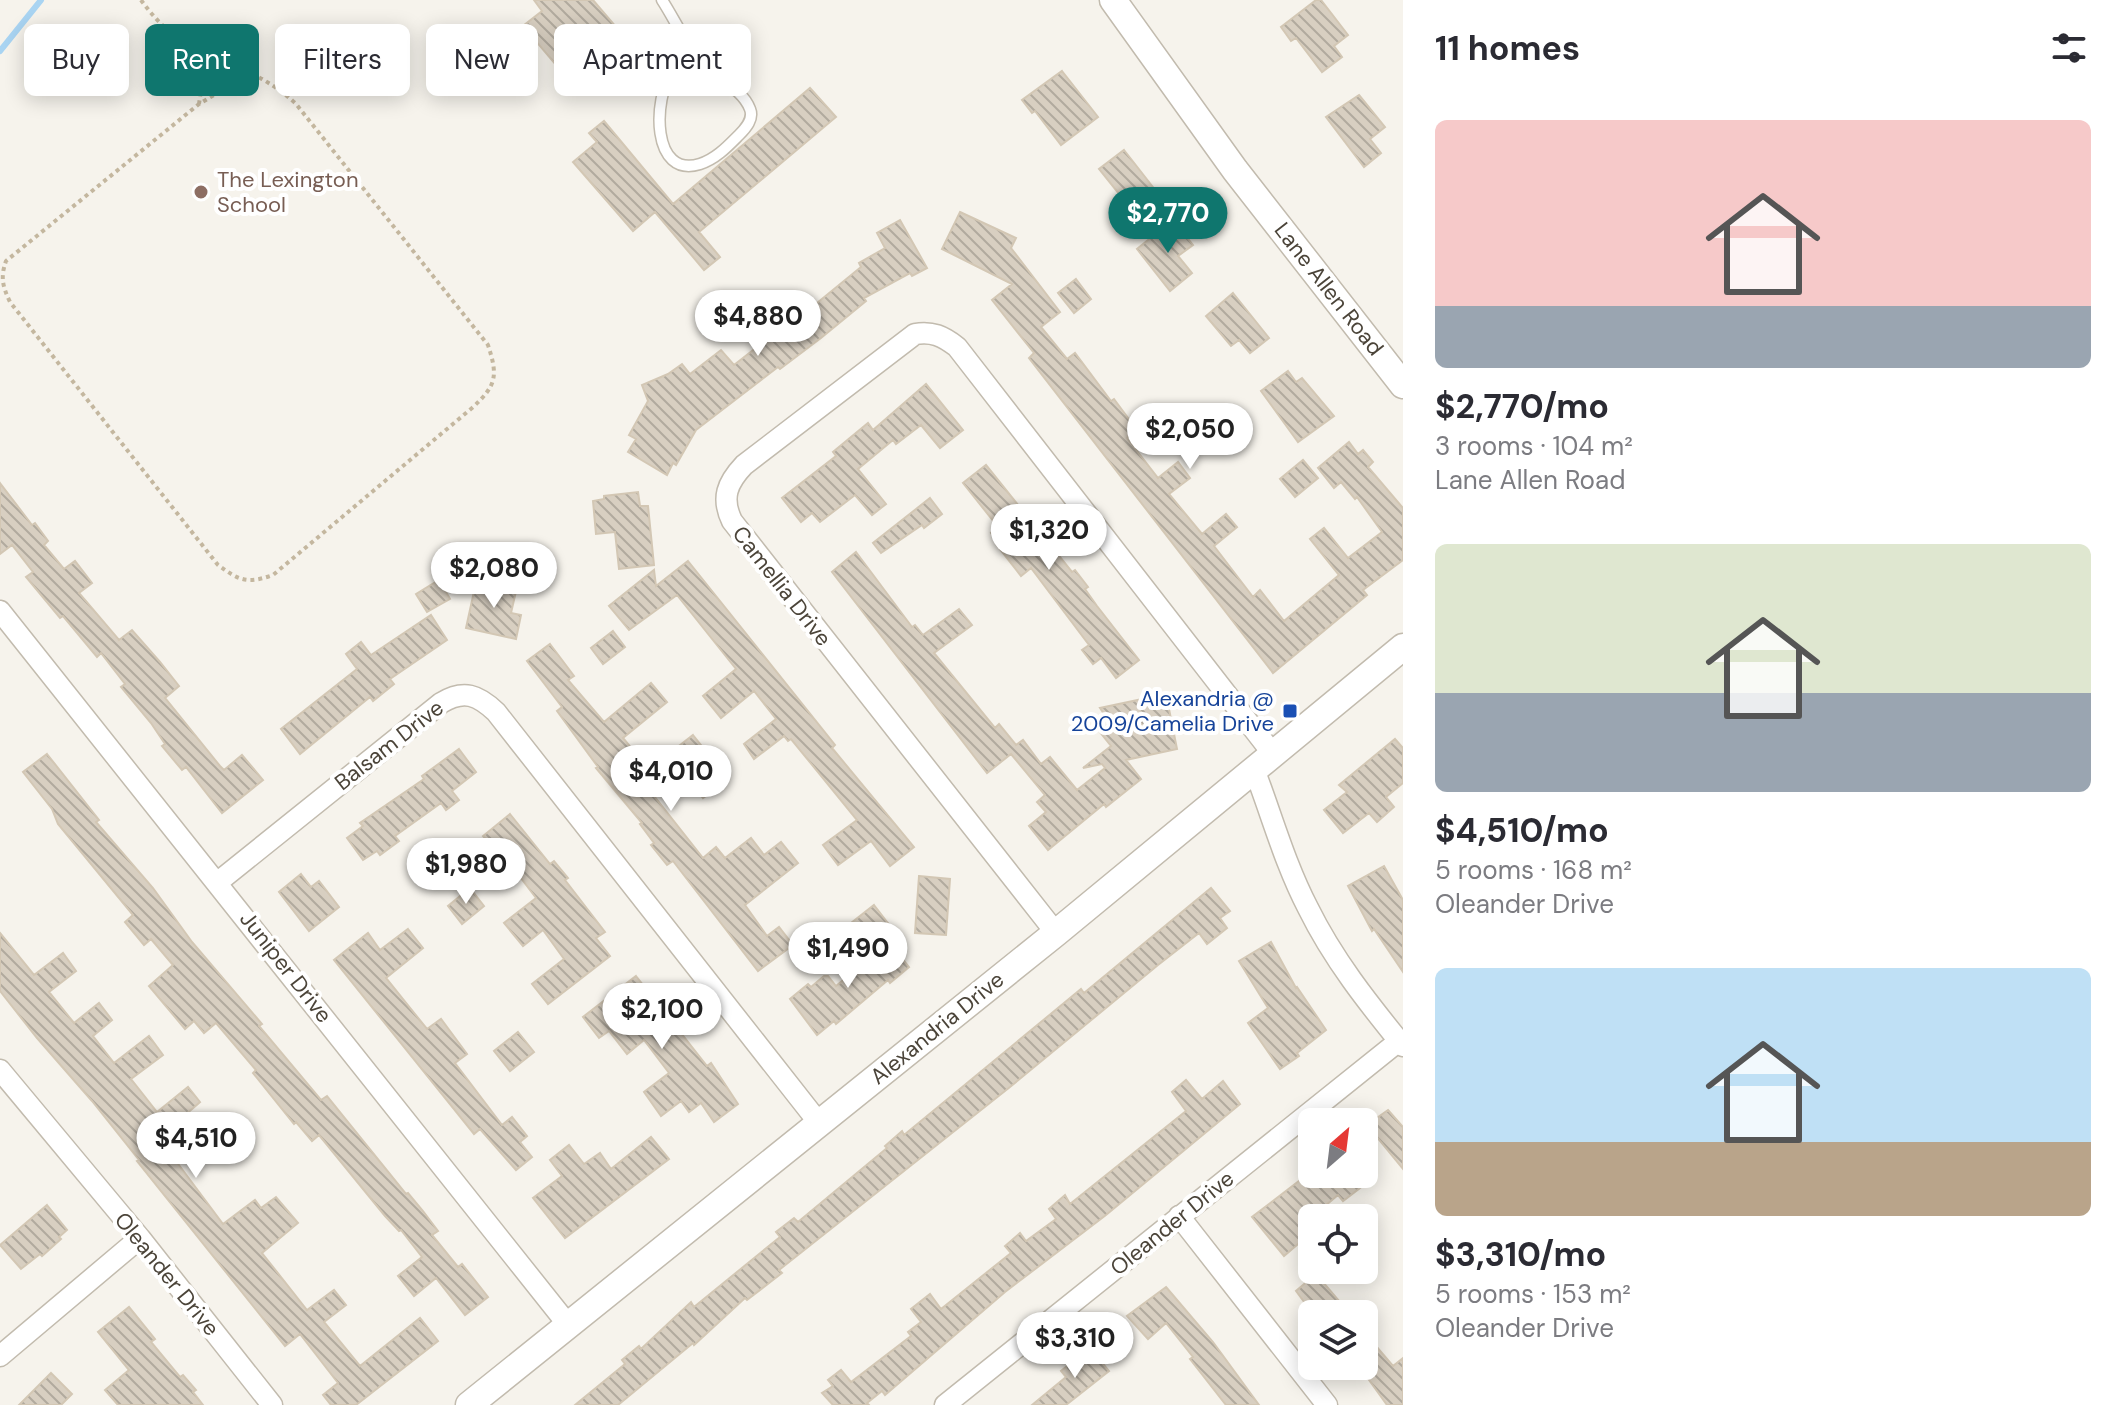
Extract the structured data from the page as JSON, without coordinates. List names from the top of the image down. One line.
{"streets":{"street":["Lane Allen Road","Camellia Drive","Balsam Drive","Juniper Drive","Alexandria Drive","Oleander Drive"]},"crossings":[["Camellia Drive","Alexandria Drive"],["Balsam Drive","Juniper Drive"],["Balsam Drive","Alexandria Drive"],["Juniper Drive","Alexandria Drive"]],"places":{"other":["The Lexington School"],"transit":["Alexandria @ 2009/Camelia Drive"]},"north":"top right","page":{"heading":"11 homes","chip":["Buy","Rent","Filters","New","Apartment"],"list":[{"name":"$2,770/mo","note":"3 rooms · 104 m² · Lane Allen Road"},{"name":"$4,510/mo","note":"5 rooms · 168 m² · Oleander Drive"},{"name":"$3,310/mo","note":"5 rooms · 153 m² · Oleander Drive"}],"price":["$2,770","$4,880","$2,050","$1,320","$2,080","$4,010","$1,980","$1,490","$2,100","$4,510","$3,310"]}}
